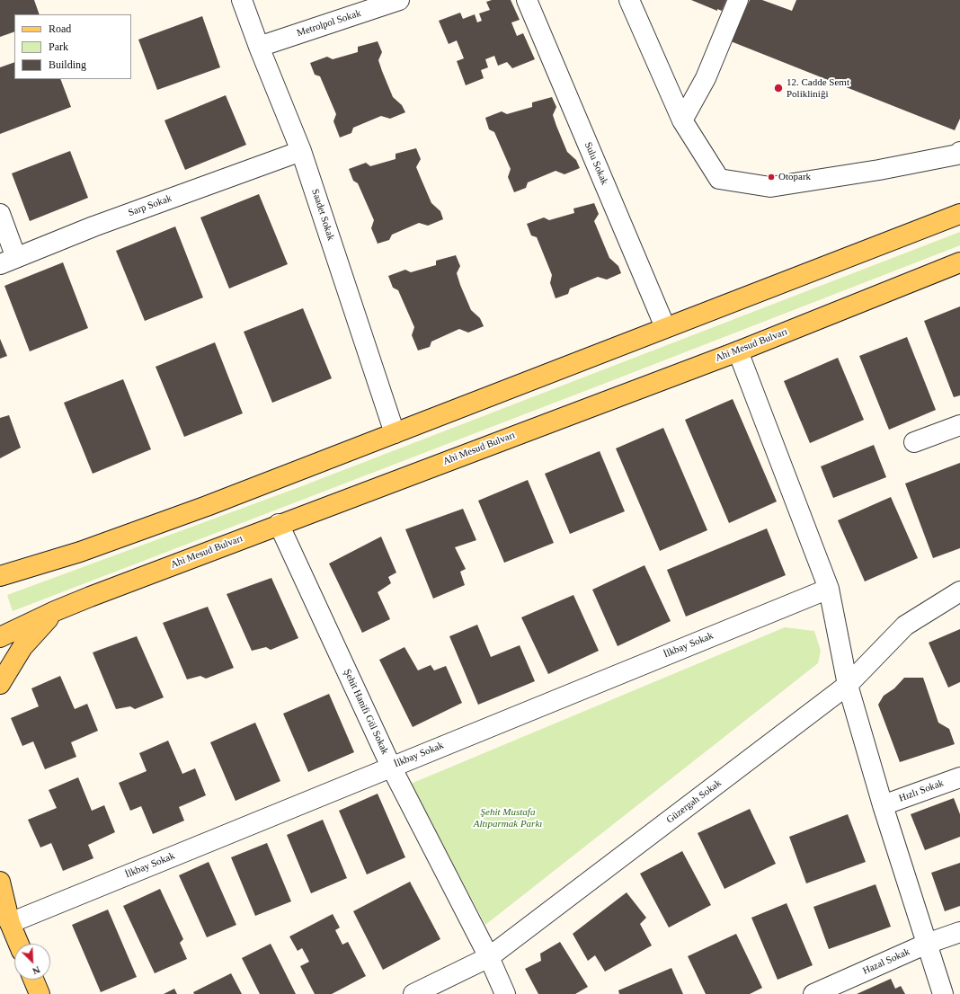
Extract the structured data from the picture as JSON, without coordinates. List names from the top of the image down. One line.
{"streets":{"main road":["Ahi Mesud Bulvarı"],"street":["Metrolpol Sokak","Sulu Sokak","Sarp Sokak","Saadet Sokak","İlkbay Sokak","Şehit Hanifi Gül Sokak","Hızlı Sokak","Güzergah Sokak","Hazal Sokak"]},"crossings":[["Metrolpol Sokak","Saadet Sokak"],["Sarp Sokak","Saadet Sokak"],["Ahi Mesud Bulvarı","Şehit Hanifi Gül Sokak"],["İlkbay Sokak","Şehit Hanifi Gül Sokak"],["Şehit Hanifi Gül Sokak","Güzergah Sokak"]],"parks":["Şehit Mustafa Altıparmak Parkı"],"places":["12. Cadde Semt Polikliniği","Otopark"],"legend":["Road","Park","Building"],"north":"bottom right"}
